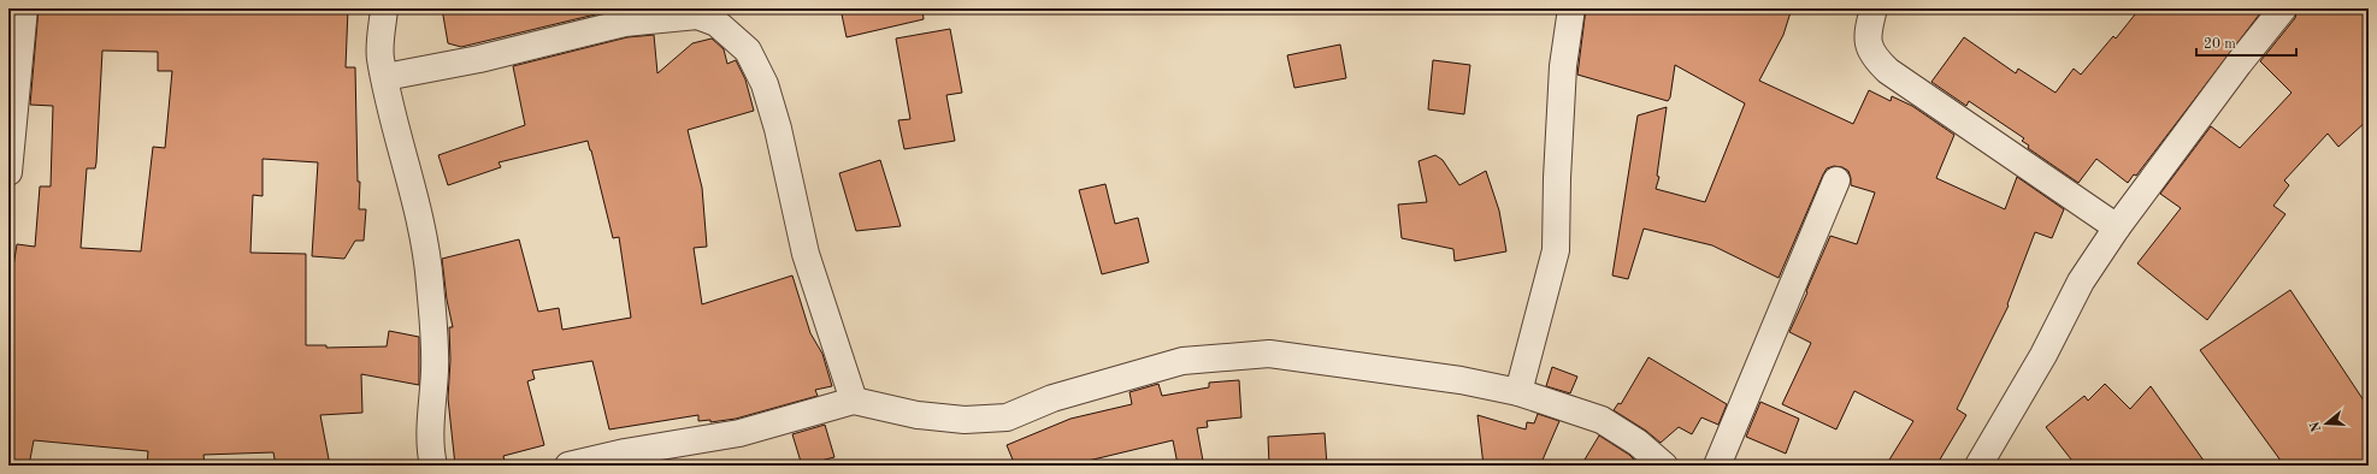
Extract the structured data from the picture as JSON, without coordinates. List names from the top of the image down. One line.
{"scale_bar":"20 m","north":"left"}
